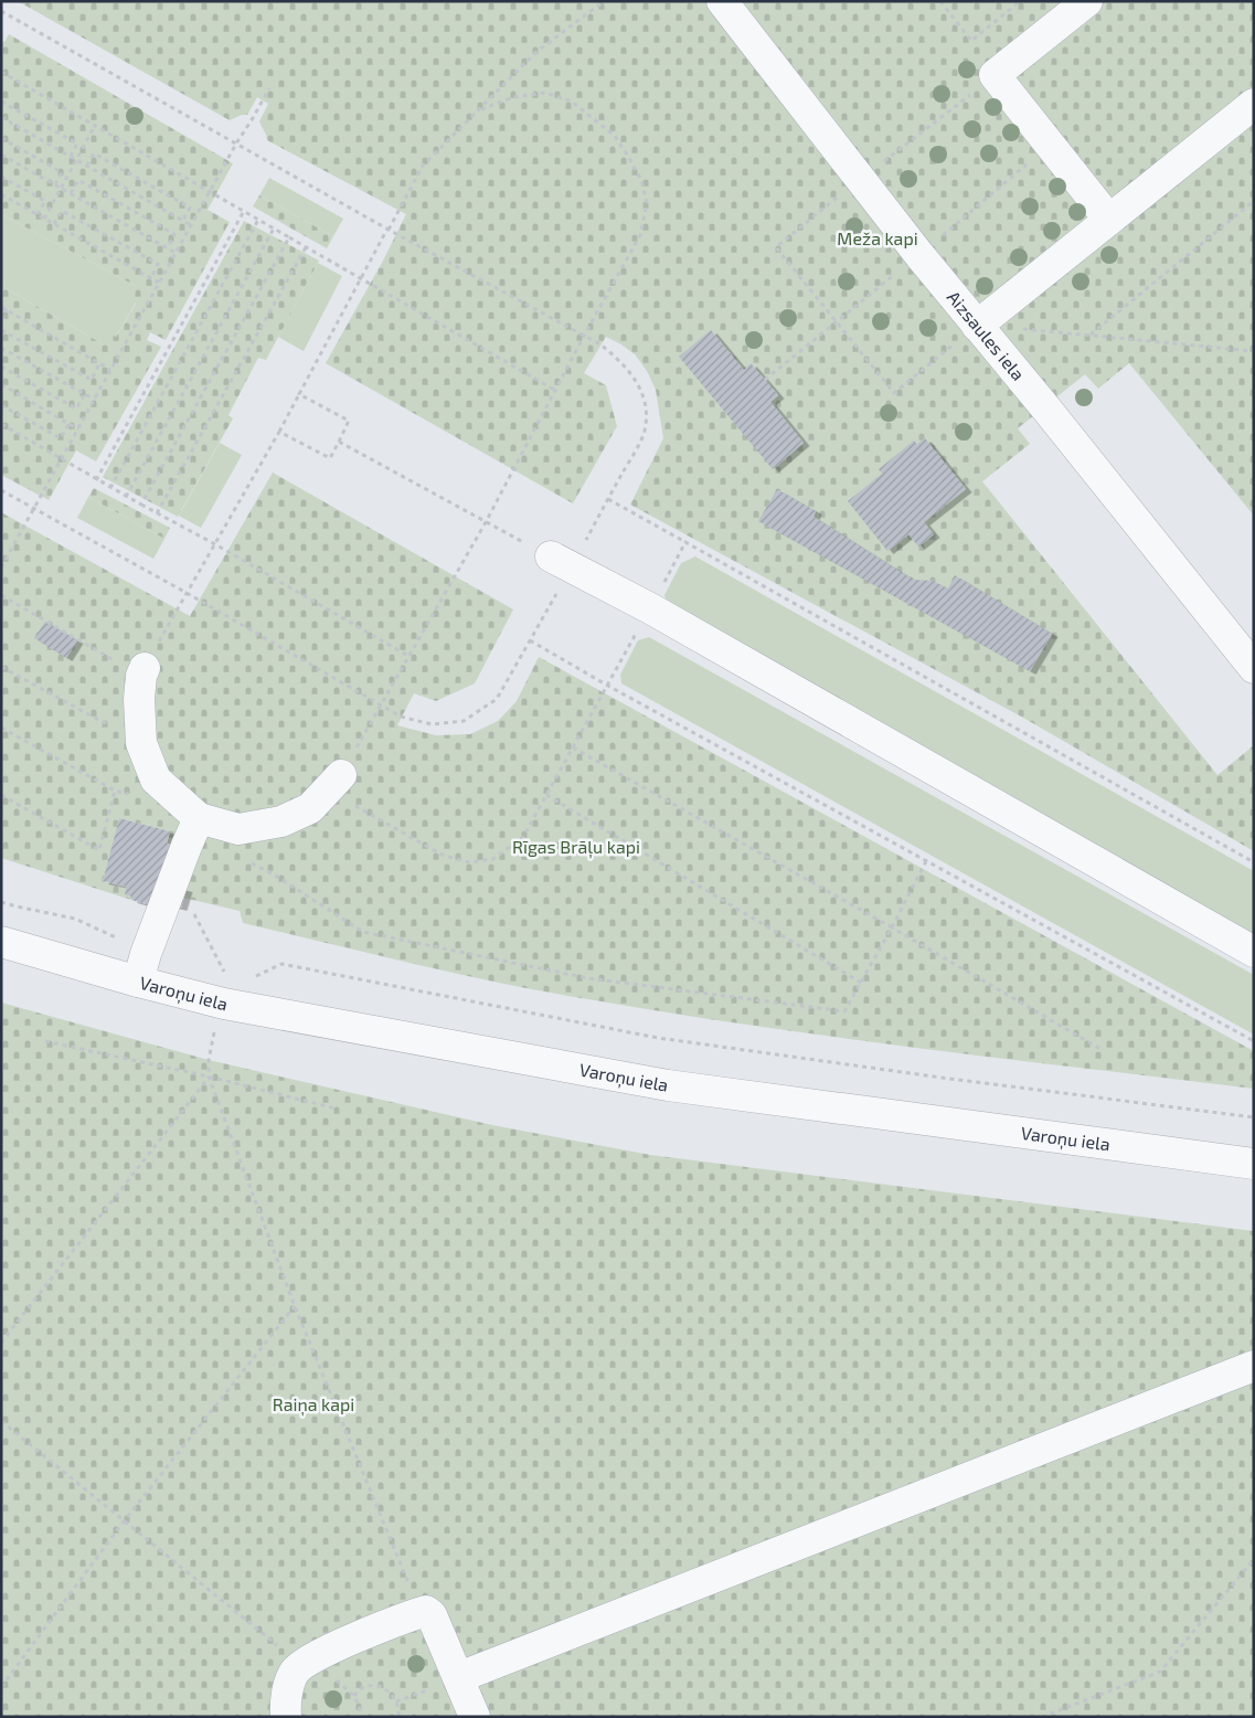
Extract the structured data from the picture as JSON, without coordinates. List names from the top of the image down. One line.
{"streets":{"street":["Aizsaules iela","Varoņu iela"]},"parks":["Meža kapi","Rīgas Brāļu kapi","Raiņa kapi"]}
